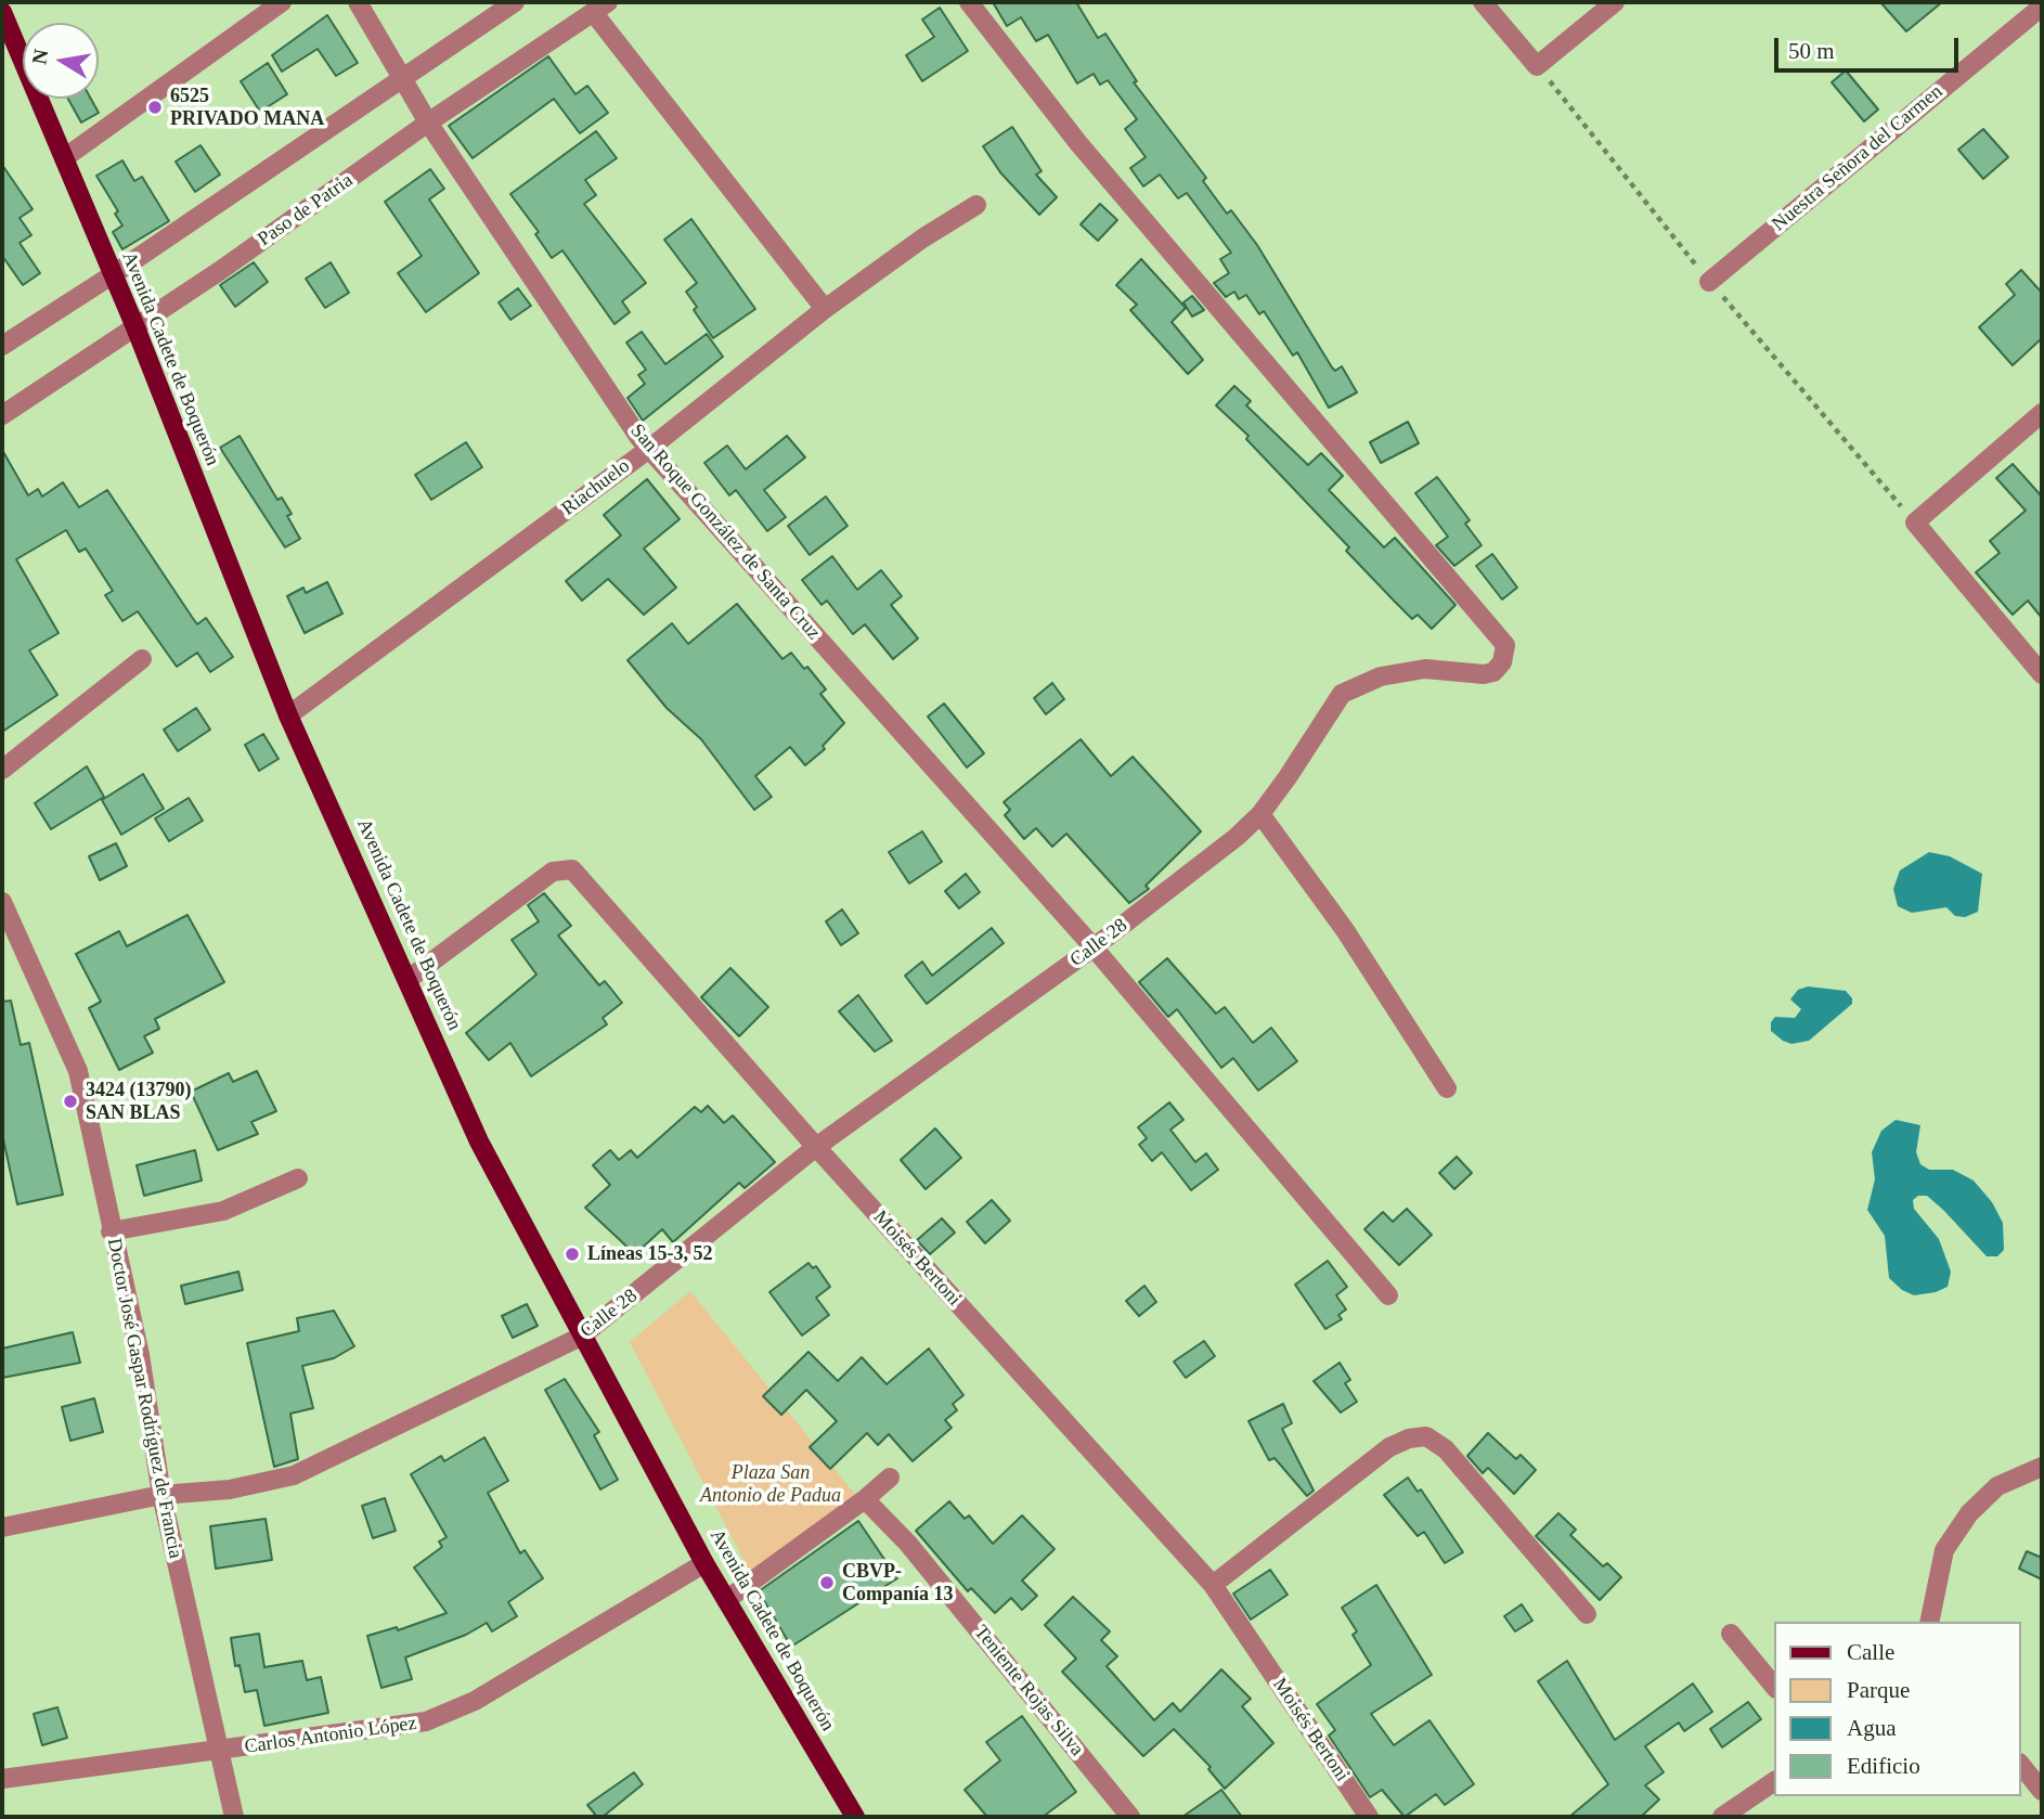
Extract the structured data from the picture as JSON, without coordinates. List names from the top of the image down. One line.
{"streets":{"main road":["Avenida Cadete de Boquerón"],"street":["Nuestra Señora del Carmen","Paso de Patria","Riachuelo","San Roque González de Santa Cruz","Calle 28","Moisés Bertoni","Doctor José Gaspar Rodríguez de Francia","Teniente Rojas Silva","Carlos Antonio López"]},"crossings":[["Paso de Patria","Avenida Cadete de Boquerón"],["Paso de Patria","San Roque González de Santa Cruz"],["Avenida Cadete de Boquerón","Riachuelo"],["Avenida Cadete de Boquerón","Calle 28"],["Avenida Cadete de Boquerón","Moisés Bertoni"],["Avenida Cadete de Boquerón","Carlos Antonio López"],["Riachuelo","San Roque González de Santa Cruz"],["San Roque González de Santa Cruz","Calle 28"],["Calle 28","Moisés Bertoni"],["Calle 28","Doctor José Gaspar Rodríguez de Francia"],["Doctor José Gaspar Rodríguez de Francia","Carlos Antonio López"]],"parks":["Plaza San Antonio de Padua"],"places":["6525 PRIVADO MANA","3424 (13790) SAN BLAS","Líneas 15-3, 52","CBVP- Companía 13"],"legend":["Calle","Parque","Agua","Edificio"],"scale_bar":"50 m","north":"left"}
